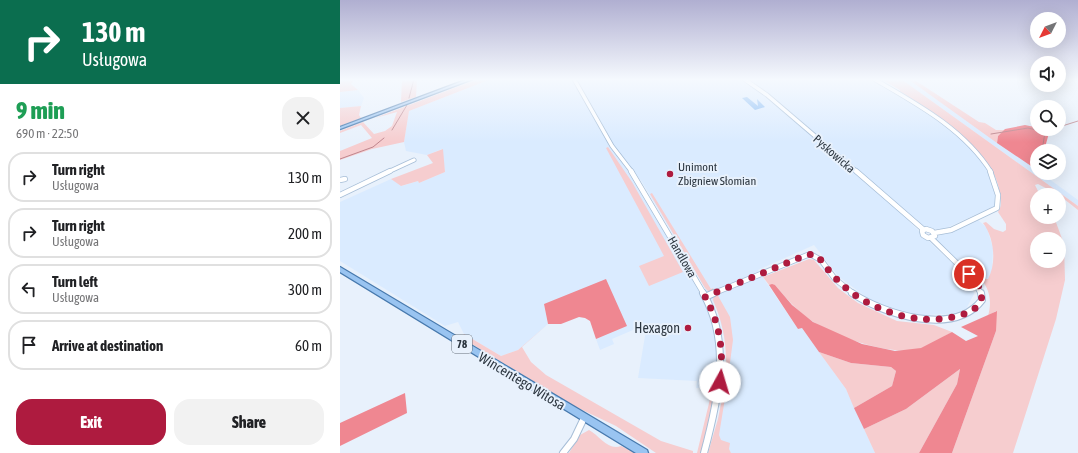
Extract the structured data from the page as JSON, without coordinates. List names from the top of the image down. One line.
{"streets":{"main road":["78","Wincentego Witosa"],"street":["Pyskowicka","Handlowa"]},"places":["Unimont Zbigniew Słomian","Hexagon"],"north":"bottom left","page":{"turn":["130 m","Usługowa"],"map_buttons":["+","−"],"heading":["9 min","690 m · 22:50"],"list":[{"name":"Turn right","note":"Usługowa","value":"130 m"},{"name":"Turn right","note":"Usługowa","value":"200 m"},{"name":"Turn left","note":"Usługowa","value":"300 m"},{"name":"Arrive at destination","value":"60 m"}],"buttons":["Exit","Share"]}}
